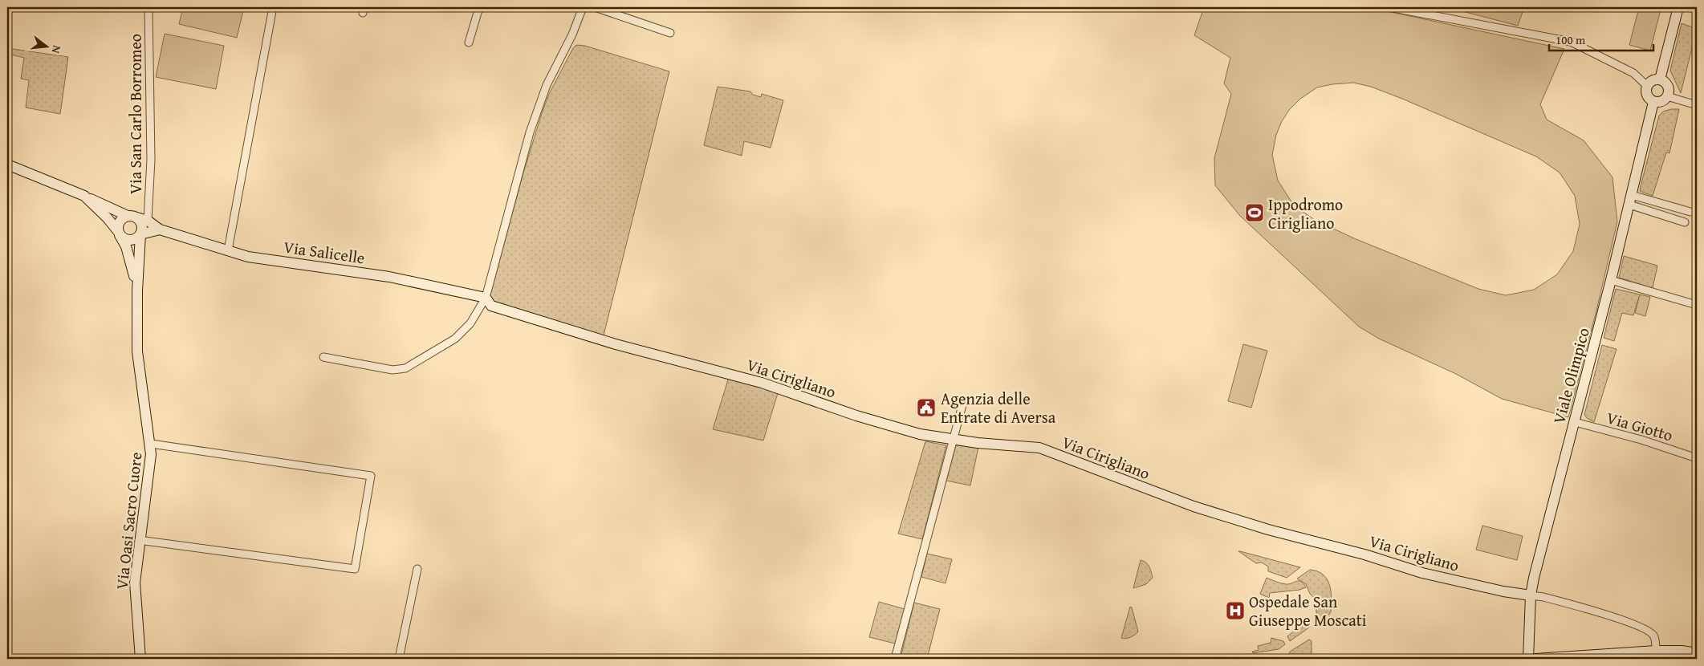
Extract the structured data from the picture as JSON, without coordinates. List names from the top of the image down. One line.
{"streets":{"street":["Via San Carlo Borromeo","Via Salicelle","Viale Olimpico","Via Cirigliano","Via Giotto","Via Oasi Sacro Cuore"]},"crossings":[["Via Salicelle","Via Cirigliano"],["Viale Olimpico","Via Cirigliano"],["Viale Olimpico","Via Giotto"]],"places":{"sports":["Ippodromo Cirigliano"],"public building":["Agenzia delle Entrate di Aversa"],"hospital":["Ospedale San Giuseppe Moscati"]},"scale_bar":"100 m","north":"right"}
